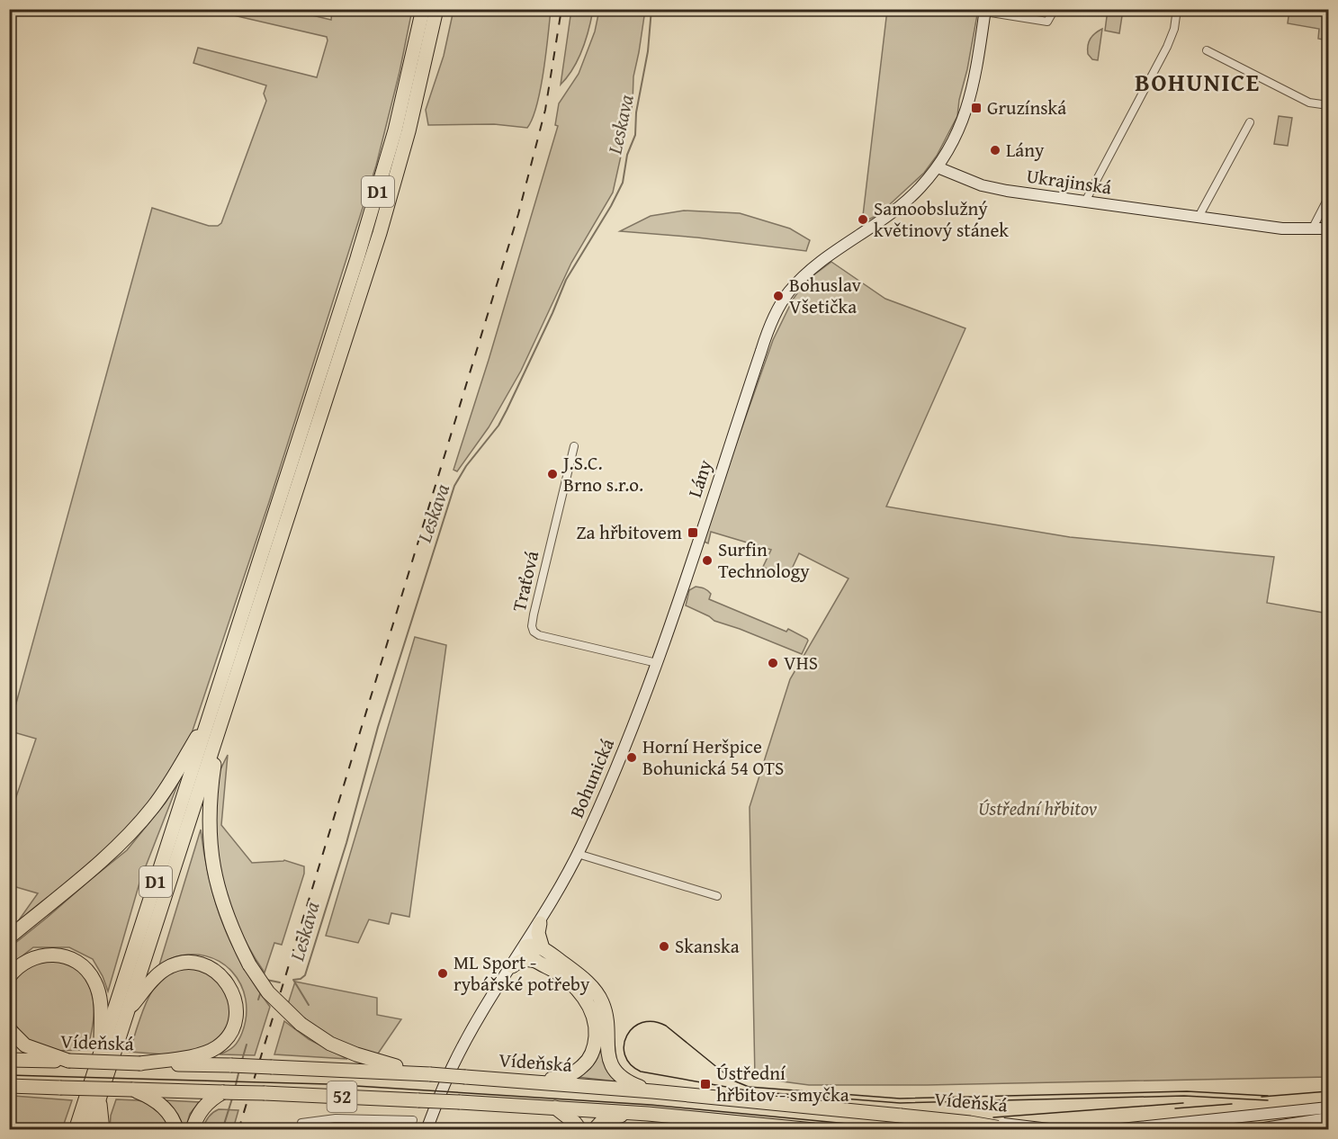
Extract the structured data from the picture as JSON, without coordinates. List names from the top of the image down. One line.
{"streets":{"highway":["D1","Vídeňská","52"],"street":["Ukrajinská","Lány","Traťová","Bohunická"]},"crossings":[["Ukrajinská","Lány"],["Lány","Traťová"],["Lány","Bohunická"],["Vídeňská","52"]],"districts":["BOHUNICE"],"water":["Leskava"],"parks":["Ústřední hřbitov"],"places":{"transit":["Gruzínská","Za hřbitovem","Ústřední hřbitov - smyčka"],"other":["Lány","Samoobslužný květinový stánek","Bohuslav Všetička","J.S.C. Brno s.r.o.","Surfin Technology","VHS","Horní Heršpice Bohunická 54 OTS","Skanska","ML Sport - rybářské potřeby"]}}
